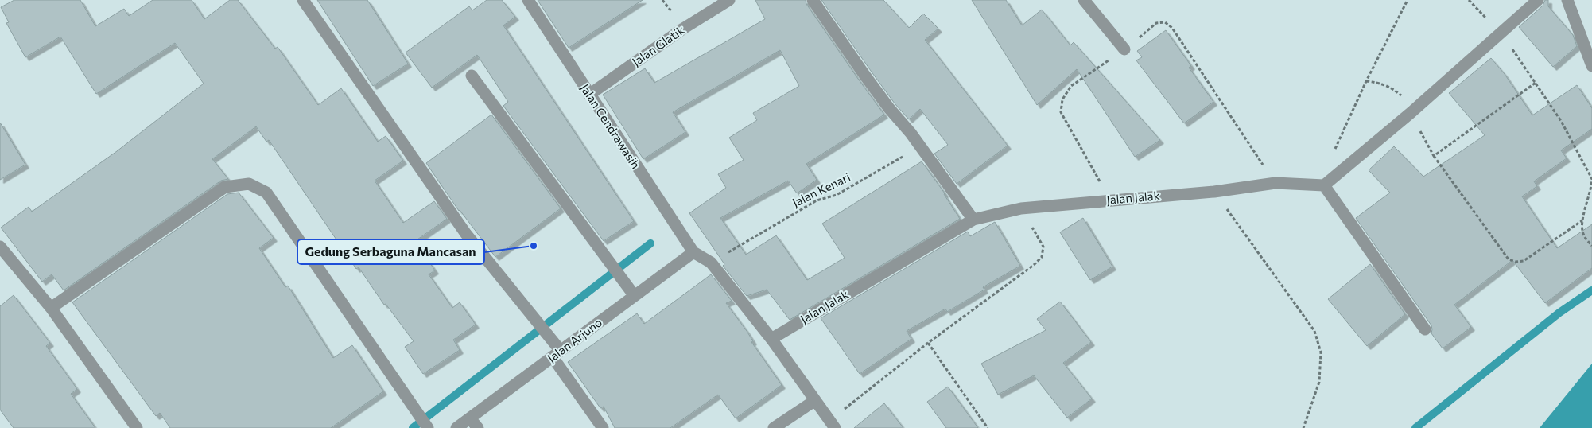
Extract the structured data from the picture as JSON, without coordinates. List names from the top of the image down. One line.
{"streets":{"street":["Jalan Glatik","Jalan Cendrawasih","Jalan Jalak","Jalan Arjuno"],"path":["Jalan Kenari"]},"crossings":[["Jalan Glatik","Jalan Cendrawasih"],["Jalan Cendrawasih","Jalan Arjuno"]],"places":["Gedung Serbaguna Mancasan"]}
